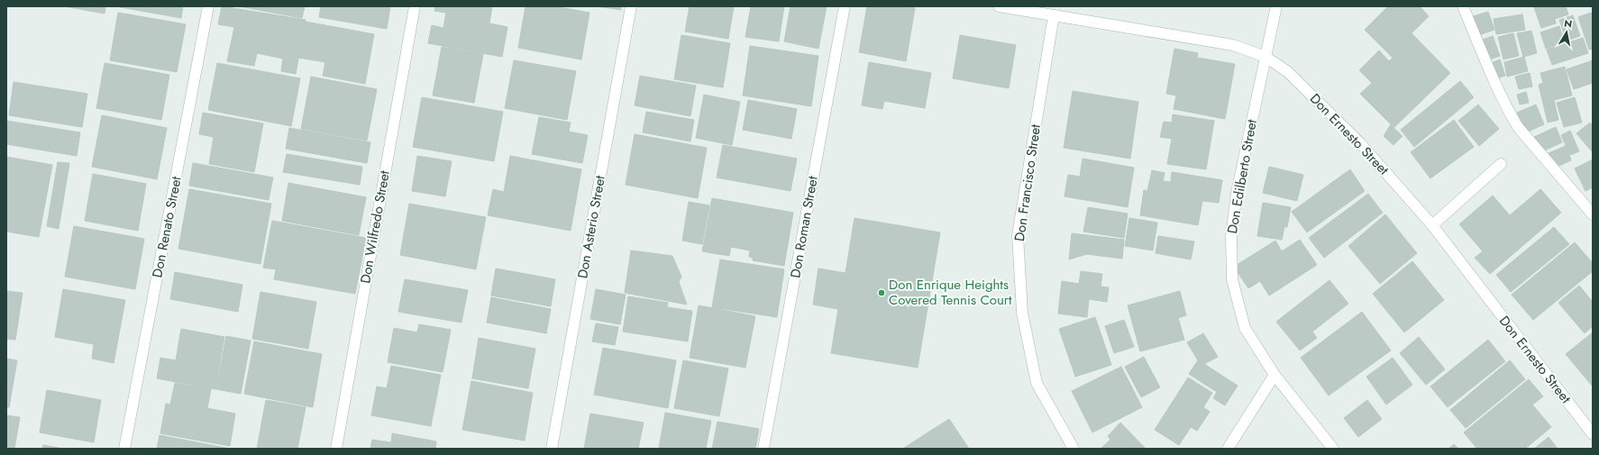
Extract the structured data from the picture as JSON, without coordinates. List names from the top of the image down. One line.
{"streets":{"street":["Don Ernesto Street","Don Edilberto Street","Don Francisco Street","Don Renato Street","Don Wilfredo Street","Don Asterio Street","Don Roman Street"]},"crossings":[["Don Ernesto Street","Don Edilberto Street"],["Don Ernesto Street","Don Francisco Street"]],"places":["Don Enrique Heights Covered Tennis Court"],"north":"top"}
